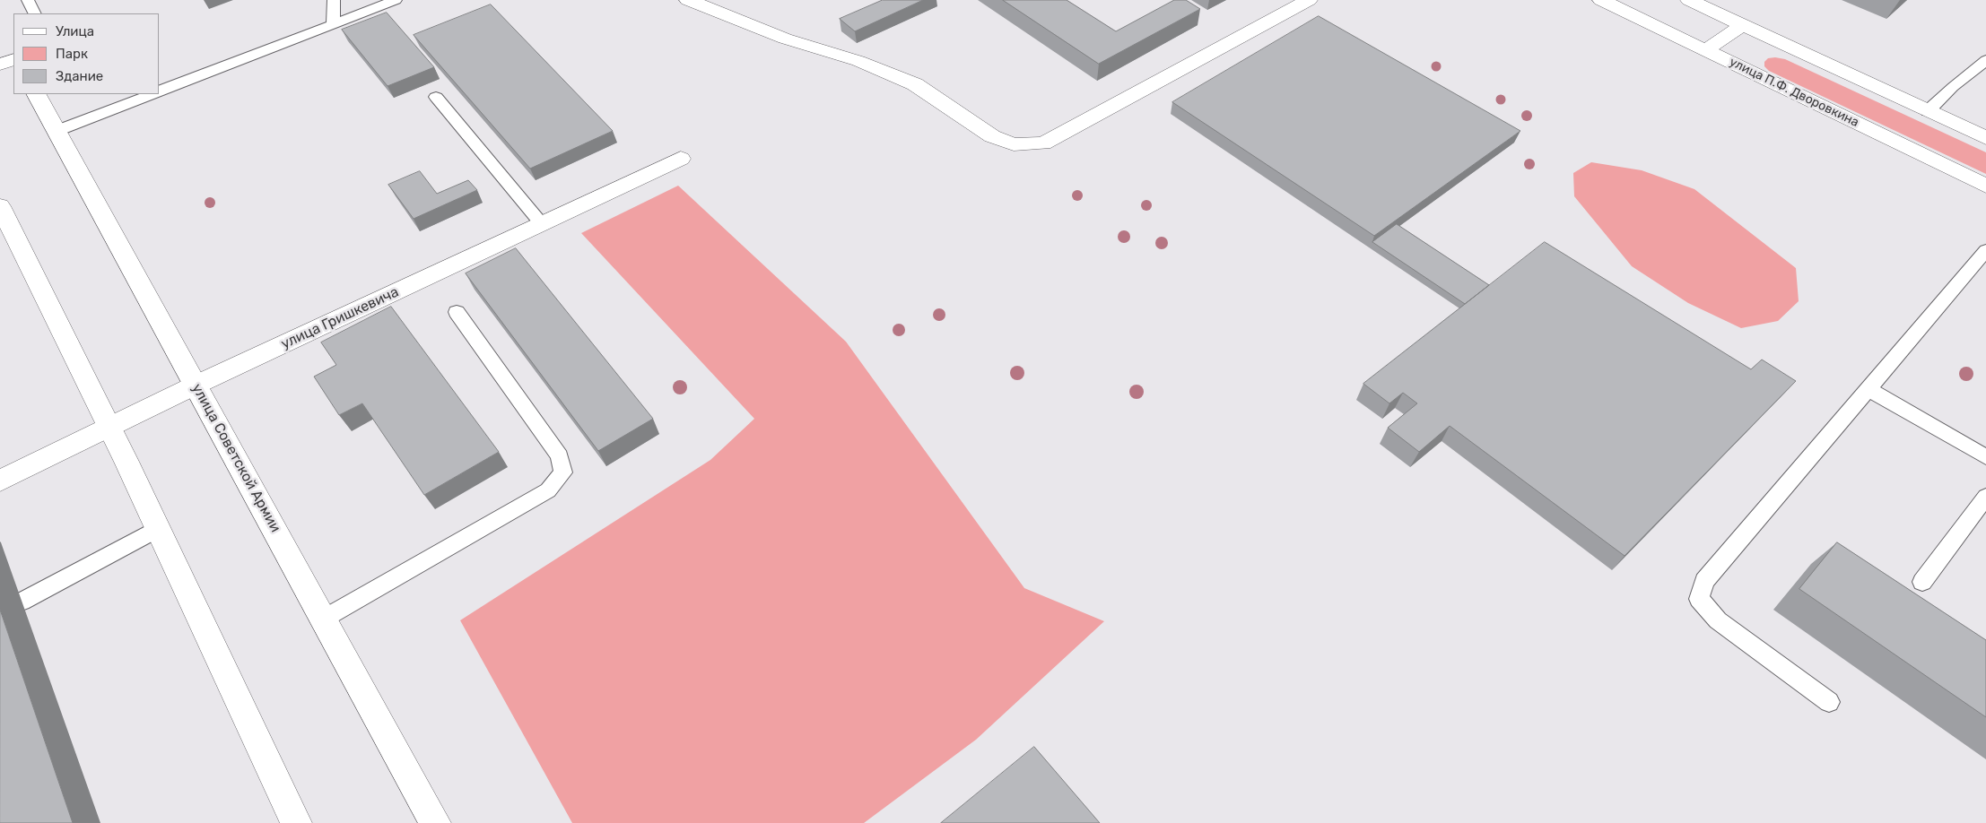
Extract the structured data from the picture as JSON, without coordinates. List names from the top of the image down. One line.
{"streets":{"street":["улица П.Ф. Дворовкина","улица Гришкевича","улица Советской Армии"]},"crossings":[["улица Гришкевича","улица Советской Армии"]],"legend":["Улица","Парк","Здание"]}
